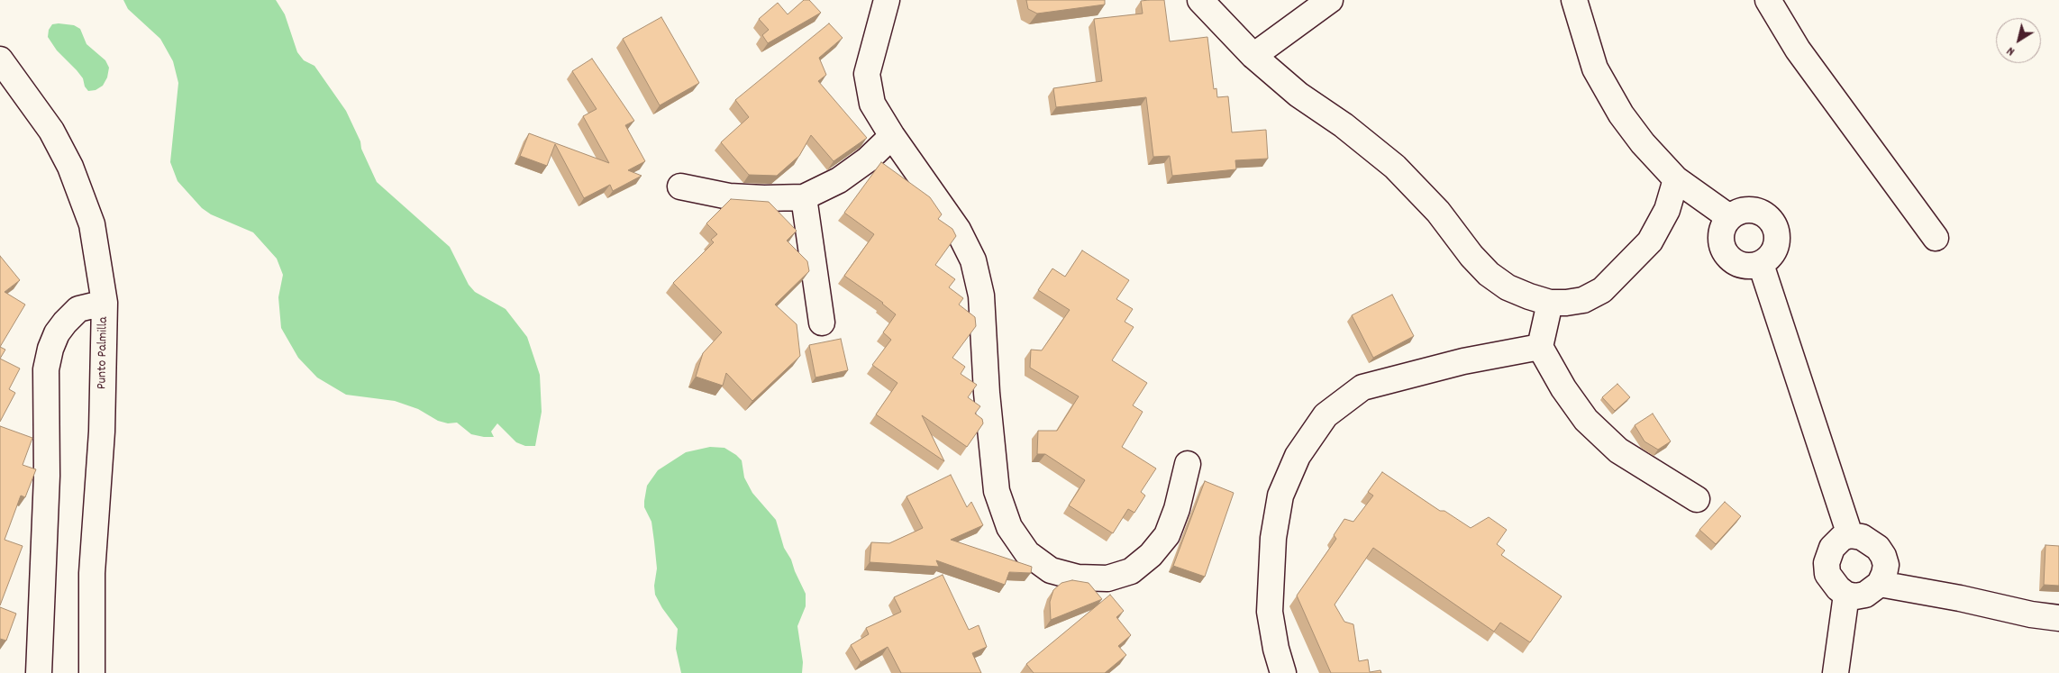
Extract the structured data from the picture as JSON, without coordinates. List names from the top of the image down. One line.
{"streets":{"street":["Punto Palmilla"]},"north":"bottom left"}
